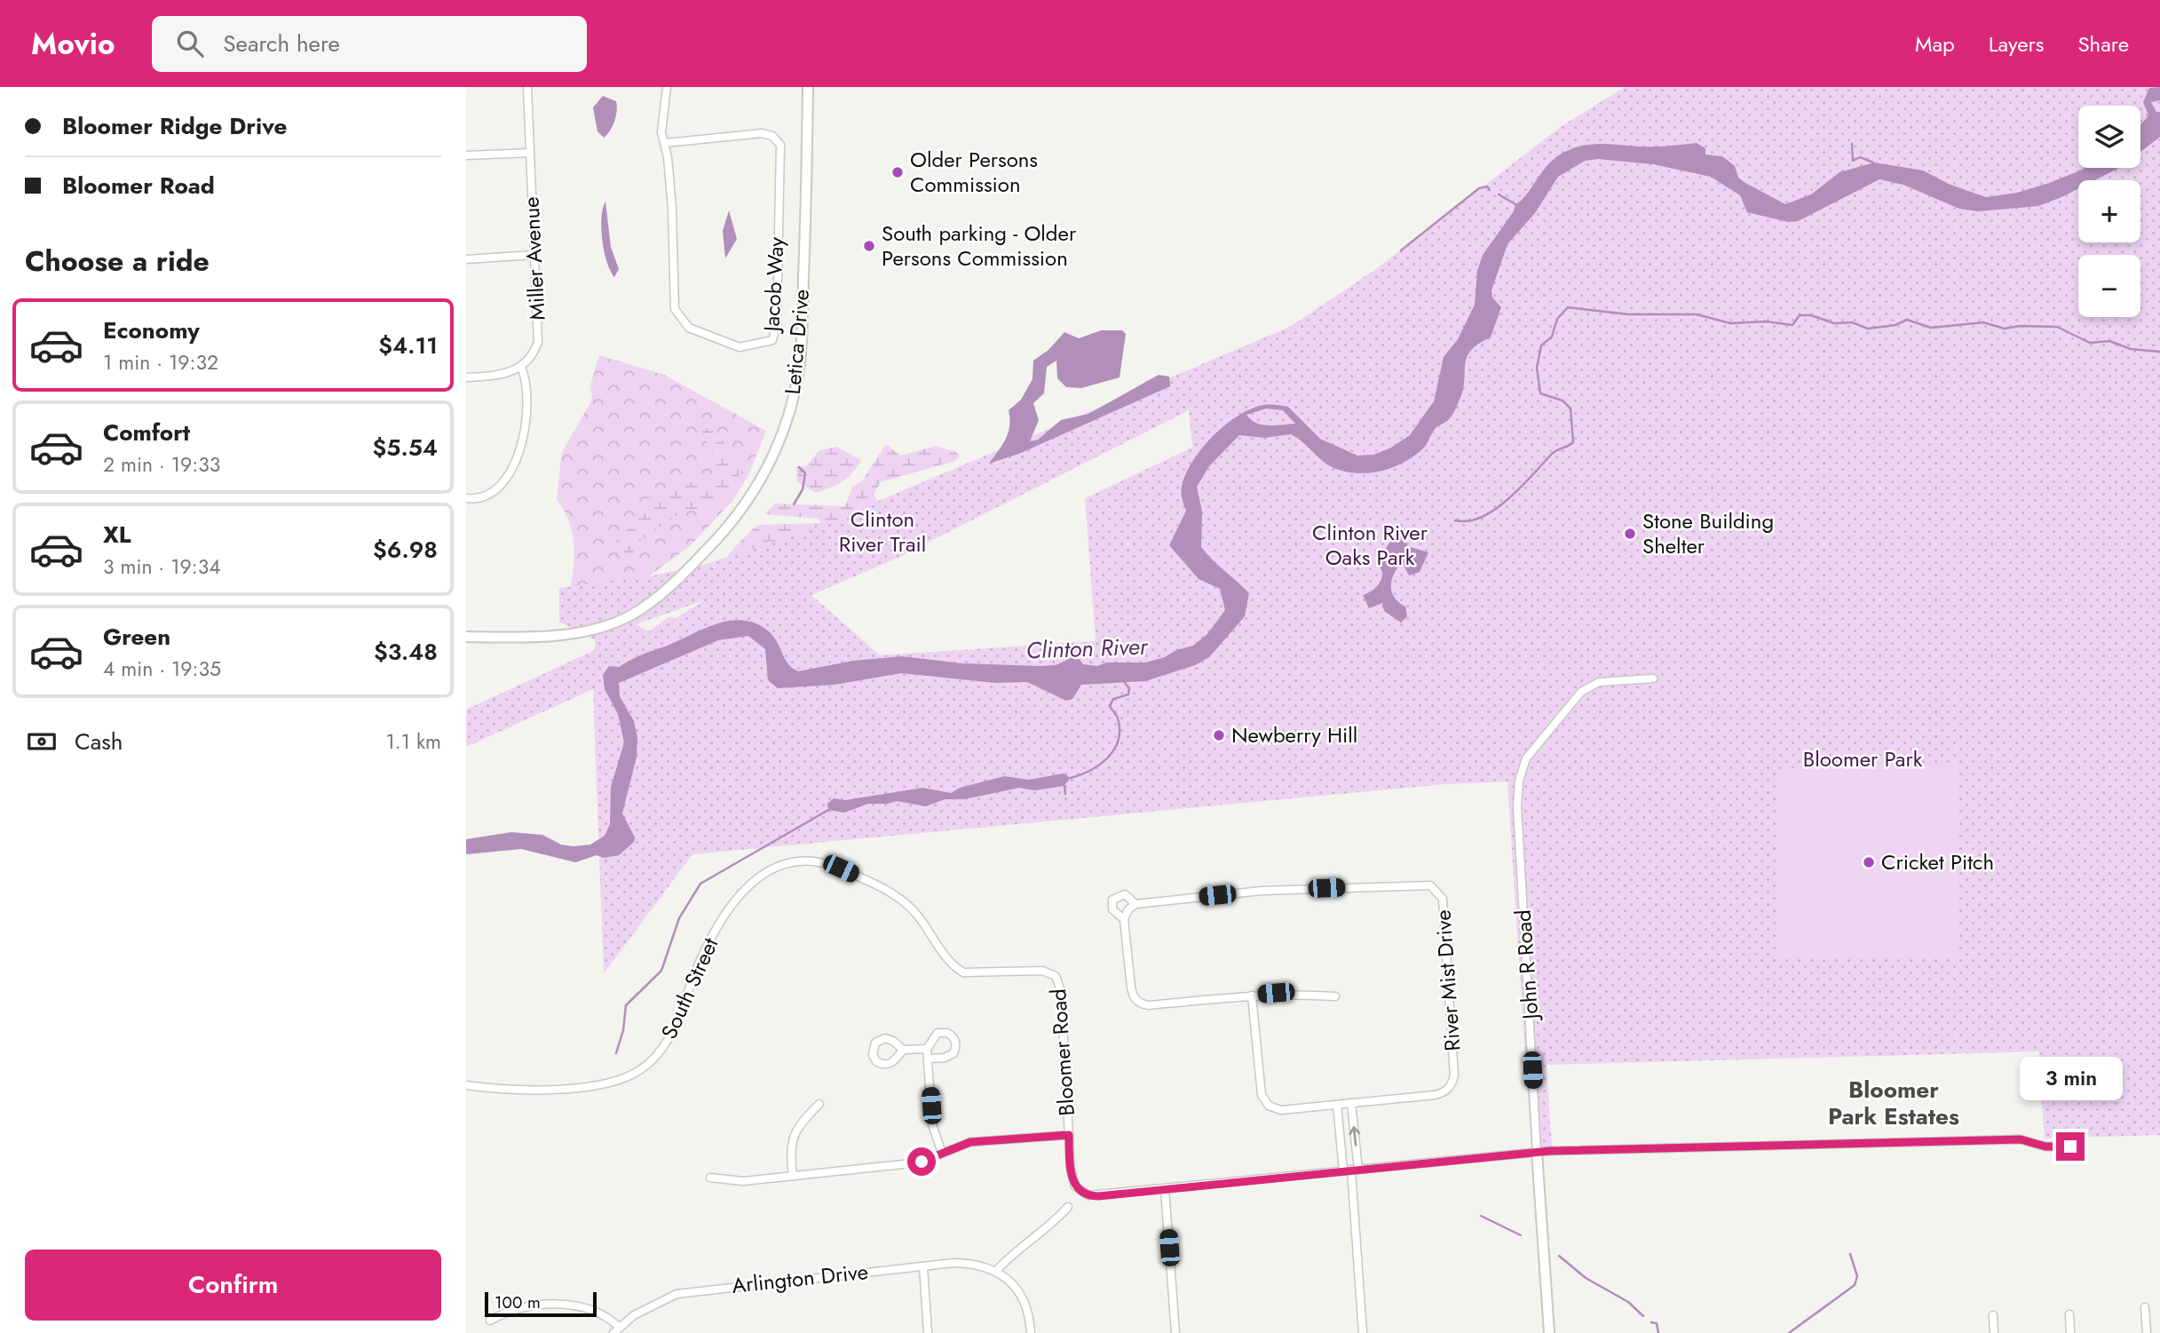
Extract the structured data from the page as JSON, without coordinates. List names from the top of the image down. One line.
{"streets":{"street":["Miller Avenue","Jacob Way","Letica Drive","John R Road","River Mist Drive","South Street","Bloomer Road","Arlington Drive"]},"crossings":[["John R Road","Bloomer Road"],["South Street","Bloomer Road"]],"districts":["Bloomer Park Estates"],"water":["Clinton River"],"parks":["Clinton River Trail","Clinton River Oaks Park","Bloomer Park"],"places":["Older Persons Commission","South parking - Older Persons Commission","Stone Building Shelter","Newberry Hill","Cricket Pitch"],"scale_bar":"100 m","page":{"header":"Movio","search":"Search here","nav":["Map","Layers","Share"],"banner":["Bloomer Ridge Drive","Bloomer Road"],"map_buttons":["+","−"],"heading":"Choose a ride","list":[{"name":"Economy","note":"1 min · 19:32","value":"$4.11"},{"name":"Comfort","note":"2 min · 19:33","value":"$5.54"},{"name":"XL","note":"3 min · 19:34","value":"$6.98"},{"name":"Green","note":"4 min · 19:35","value":"$3.48"}],"pay":["Cash","1.1 km"],"bubble":"3 min","buttons":"Confirm","scale":"100 m"}}
